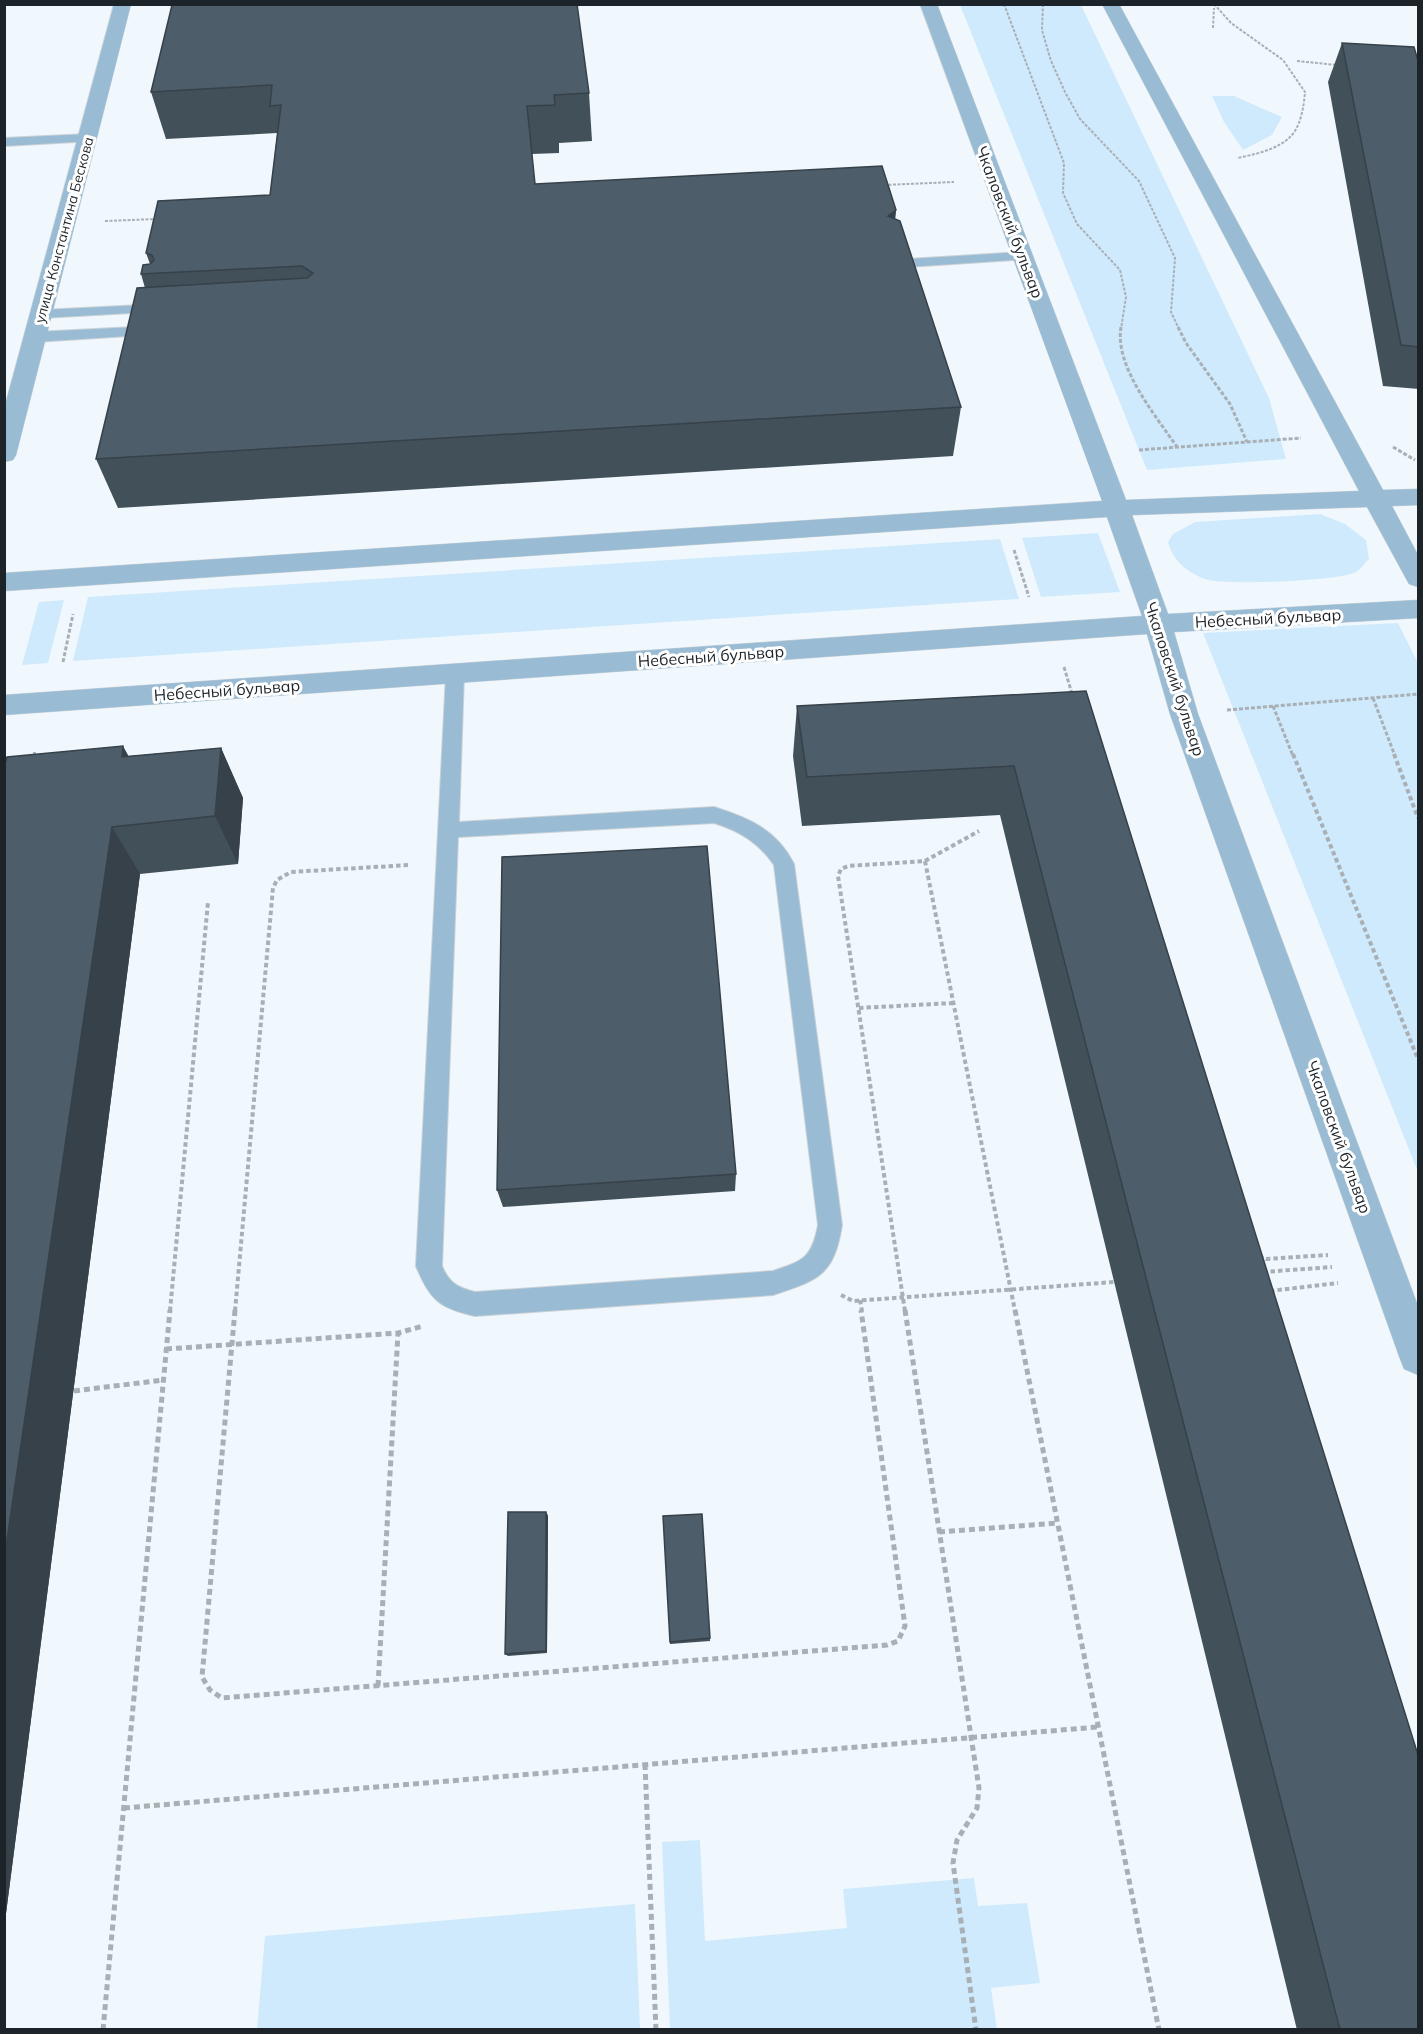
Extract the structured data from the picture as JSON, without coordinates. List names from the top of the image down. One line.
{"streets":{"street":["Чкаловский бульвар","улица Константина Бескова","Небесный бульвар"]},"crossings":[["Чкаловский бульвар","Небесный бульвар"]]}
